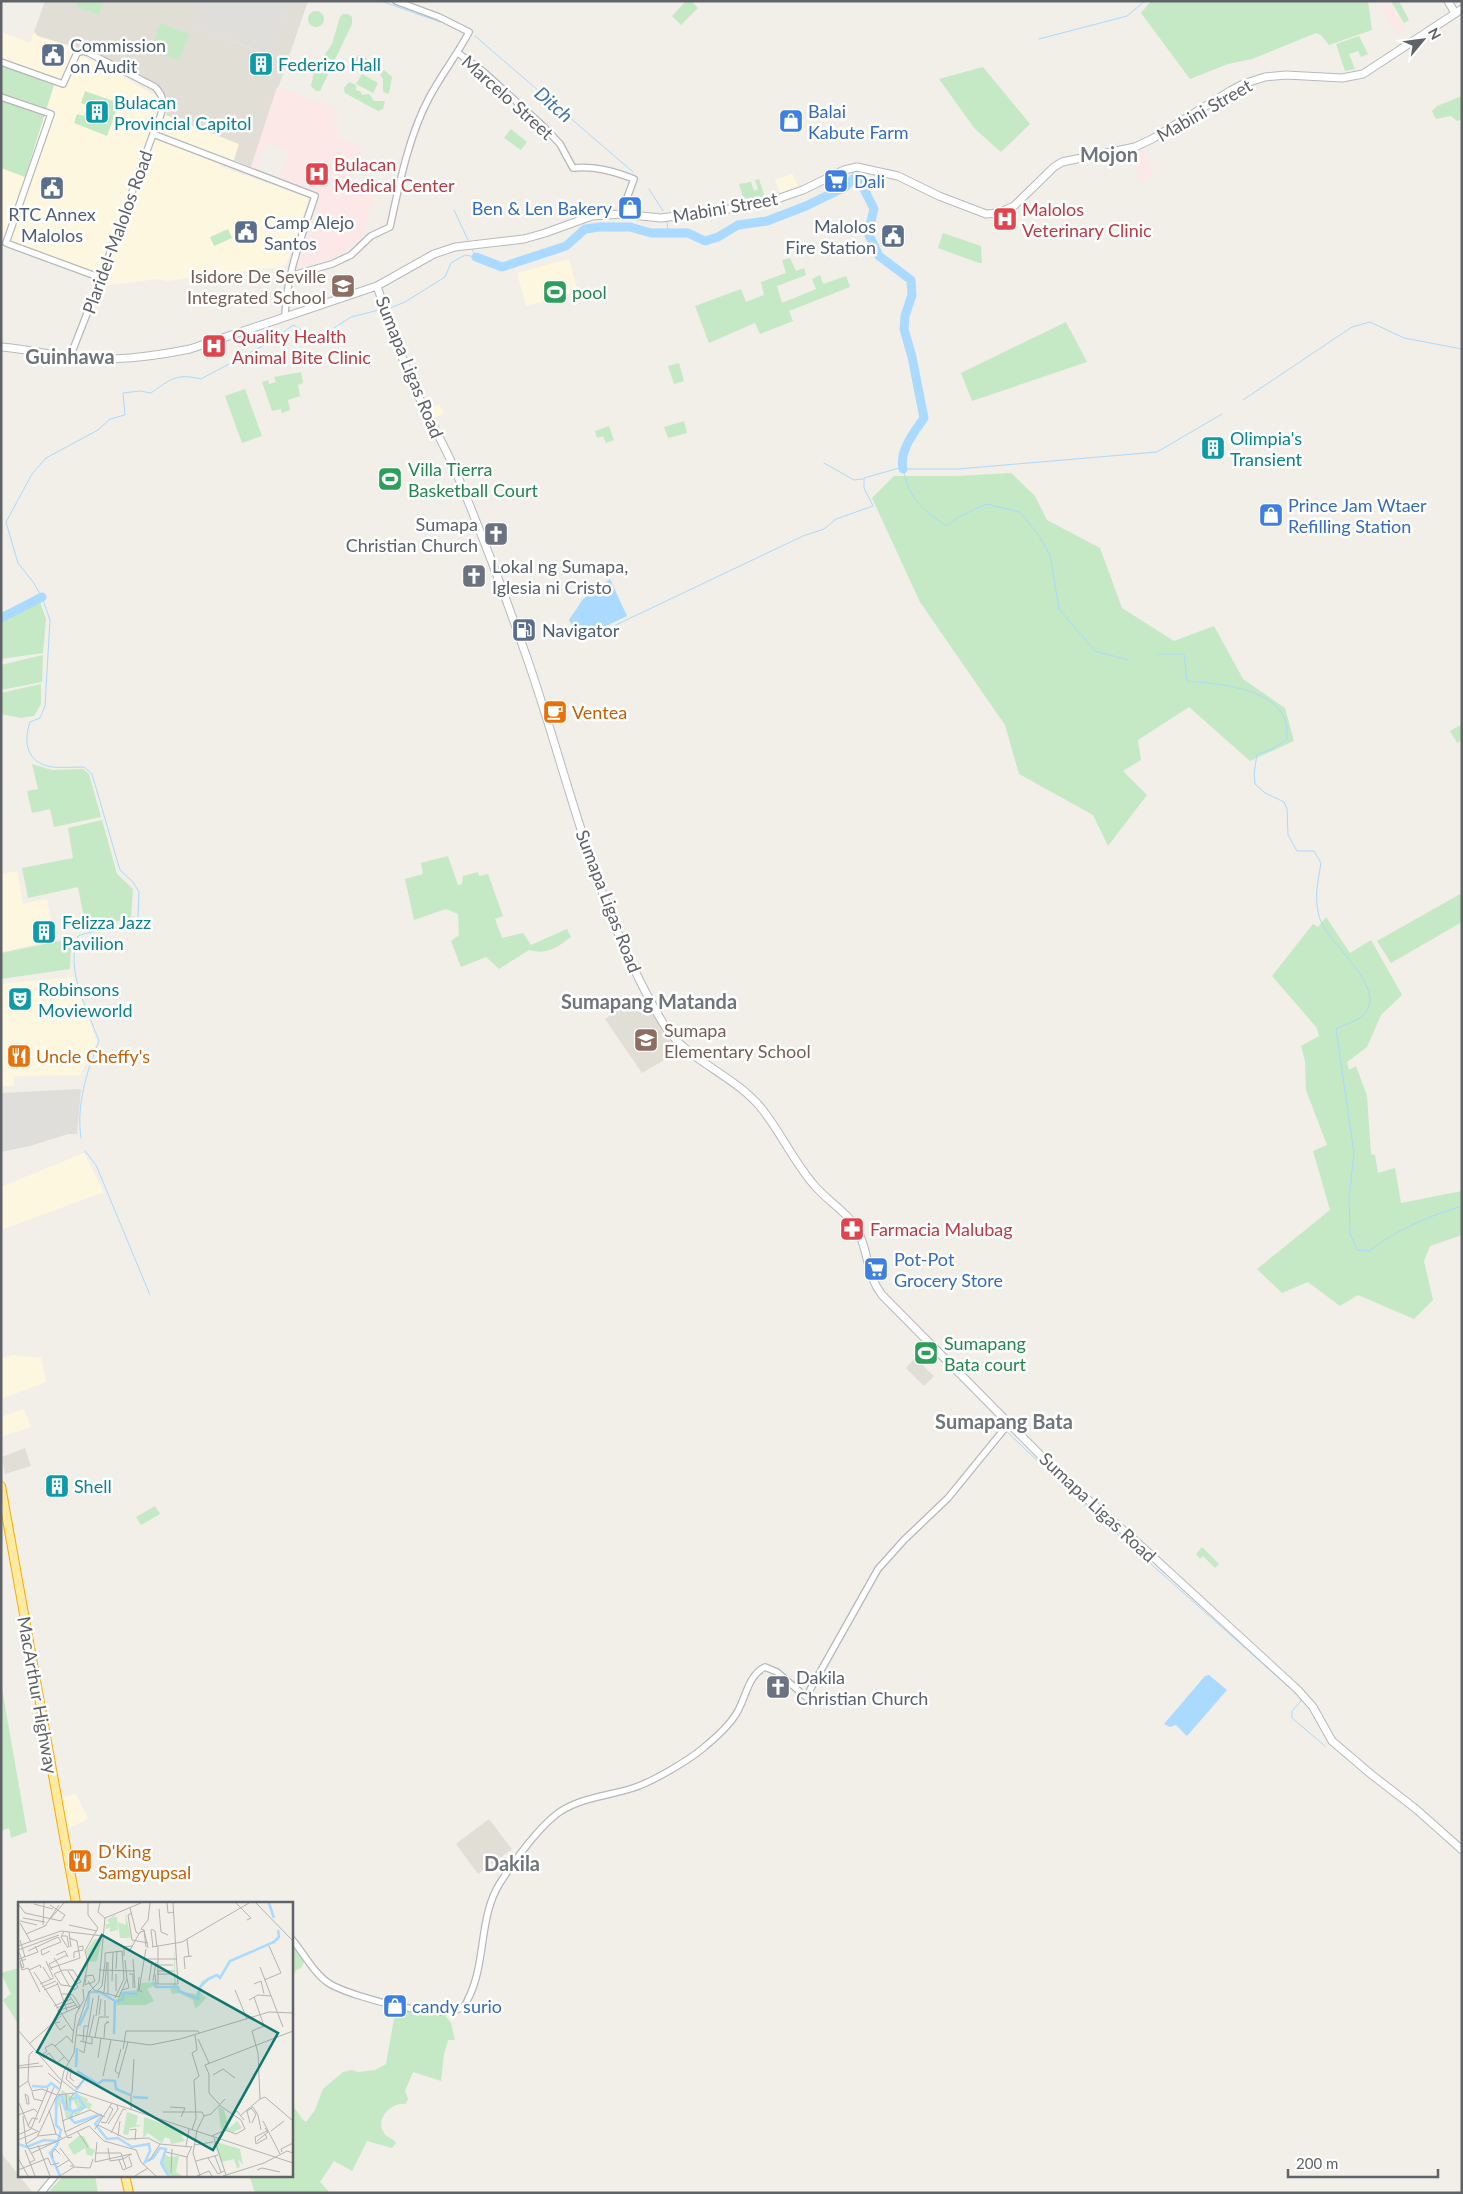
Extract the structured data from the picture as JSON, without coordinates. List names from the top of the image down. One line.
{"streets":{"highway":["MacArthur Highway"],"main road":["Mabini Street","Sumapa Ligas Road"],"street":["Marcelo Street","Plaridel-Malolos Road"]},"crossings":[["Marcelo Street","Mabini Street"],["Mabini Street","Plaridel-Malolos Road"],["Mabini Street","Sumapa Ligas Road"]],"districts":["Mojon","Guinhawa","Sumapang Matanda","Sumapang Bata","Dakila"],"water":["Ditch"],"places":{"public building":["Commission on Audit","RTC Annex Malolos","Camp Alejo Santos","Malolos Fire Station"],"building":["Federizo Hall","Bulacan Provincial Capitol","Olimpia's Transient","Felizza Jazz Pavilion","Shell"],"shop":["Balai Kabute Farm","Ben & Len Bakery","Prince Jam Wtaer Refilling Station","candy surio"],"hospital":["Bulacan Medical Center","Malolos Veterinary Clinic","Quality Health Animal Bite Clinic"],"supermarket":["Dali","Pot-Pot Grocery Store"],"school or university":["Isidore De Seville Integrated School","Sumapa Elementary School"],"sports":["pool","Villa Tierra Basketball Court","Sumapang Bata court"],"church":["Sumapa Christian Church","Lokal ng Sumapa, Iglesia ni Cristo","Dakila Christian Church"],"fuel station":["Navigator"],"cafe":["Ventea"],"theatre":["Robinsons Movieworld"],"restaurant":["Uncle Cheffy's","D'King Samgyupsal"],"pharmacy":["Farmacia Malubag"]},"scale_bar":"200 m","north":"top right"}
